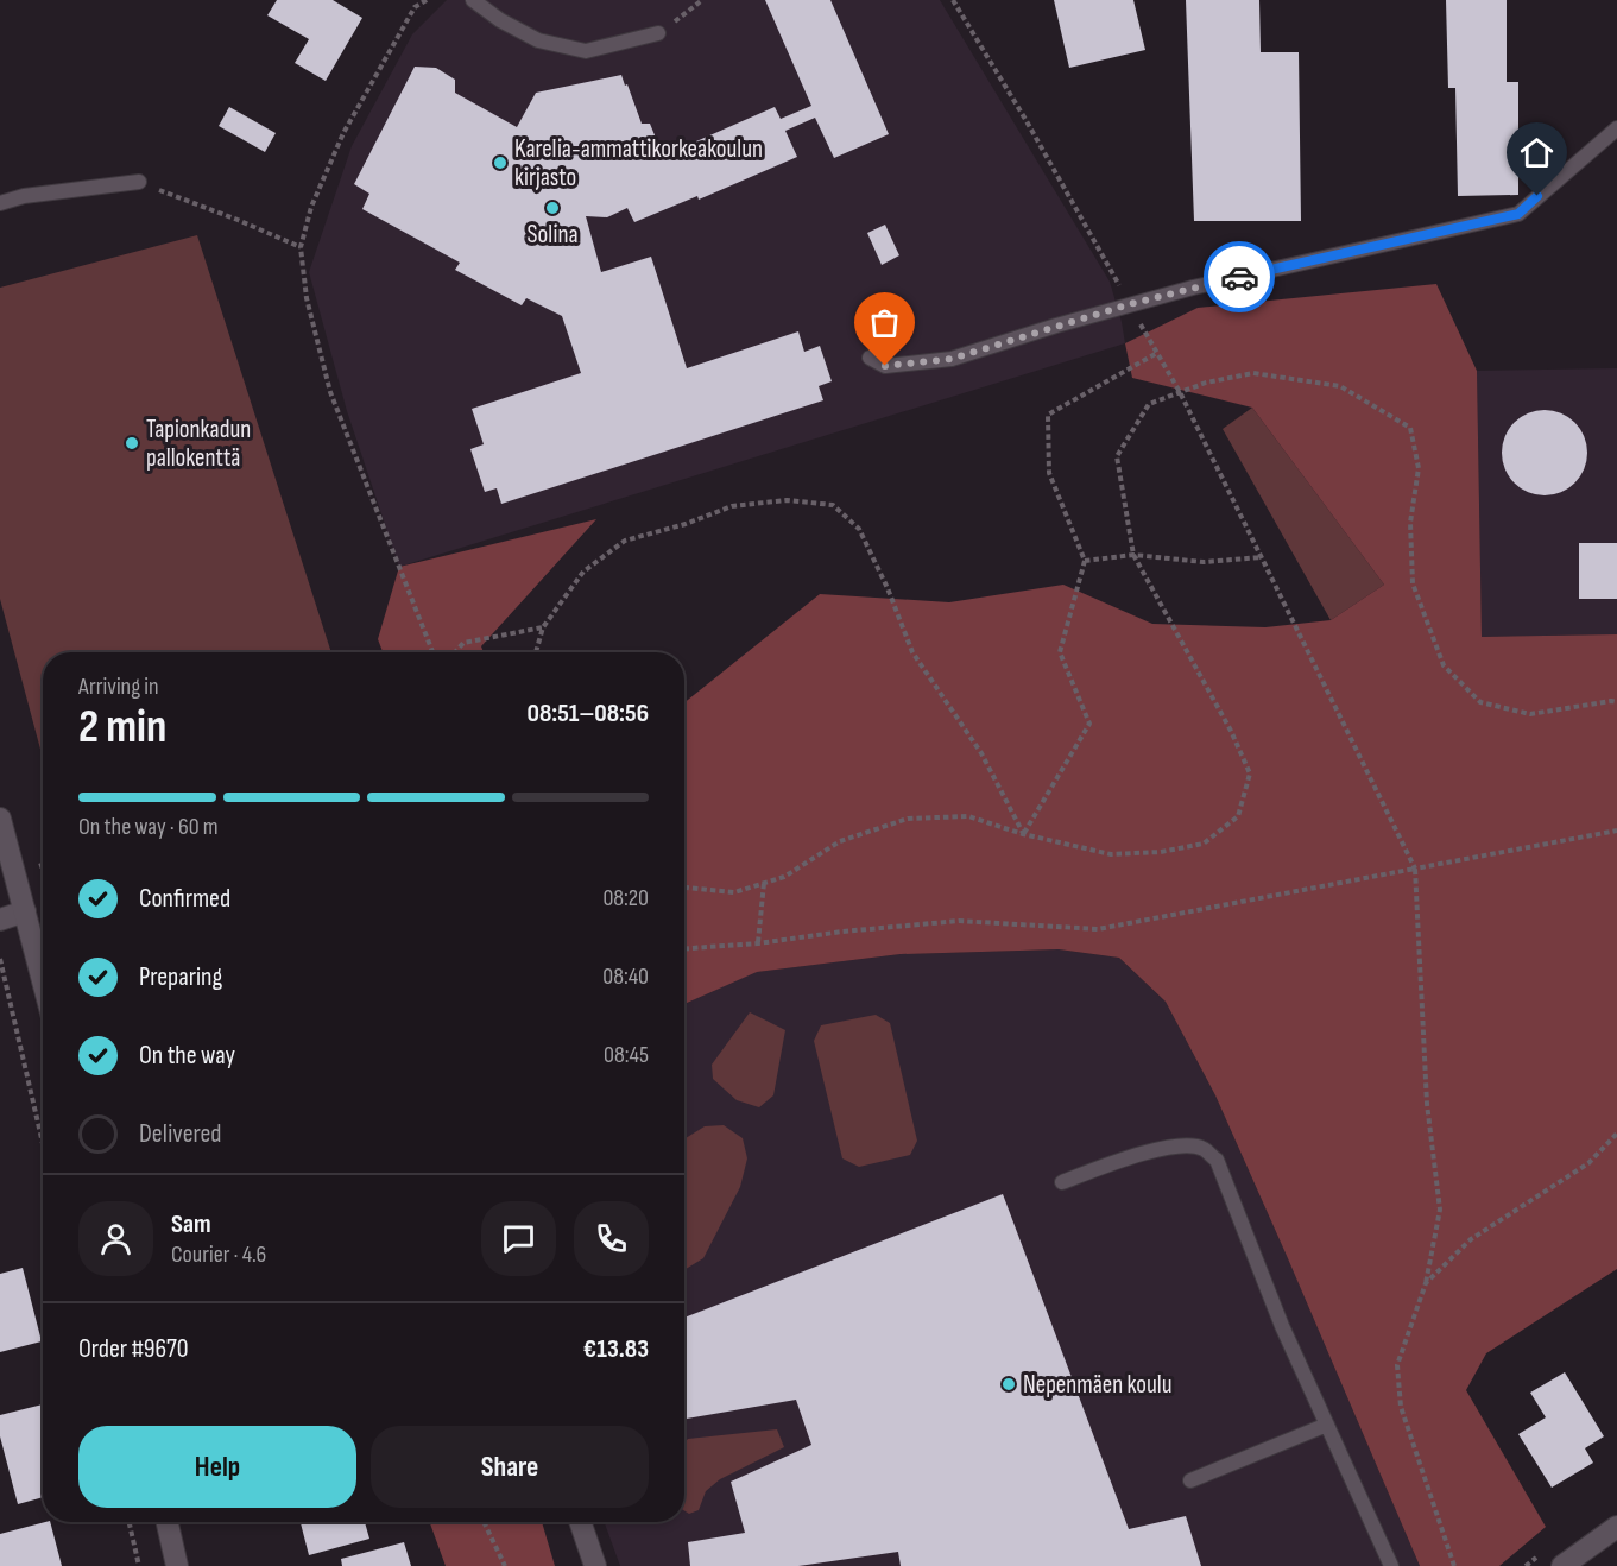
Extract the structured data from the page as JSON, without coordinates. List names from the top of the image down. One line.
{"places":["Karelia-ammattikorkeakoulun kirjasto","Solina","Tapionkadun pallokenttä","Nepenmäen koulu"],"page":{"heading":["2 min","Arriving in","08:51–08:56"],"panel":["Sam","Courier · 4.6","Order #9670","€13.83"],"bar":"On the way · 60 m","list":[["Confirmed","08:20"],["Preparing","08:40"],["On the way","08:45"],"Delivered"],"buttons":["Help","Share"]}}
